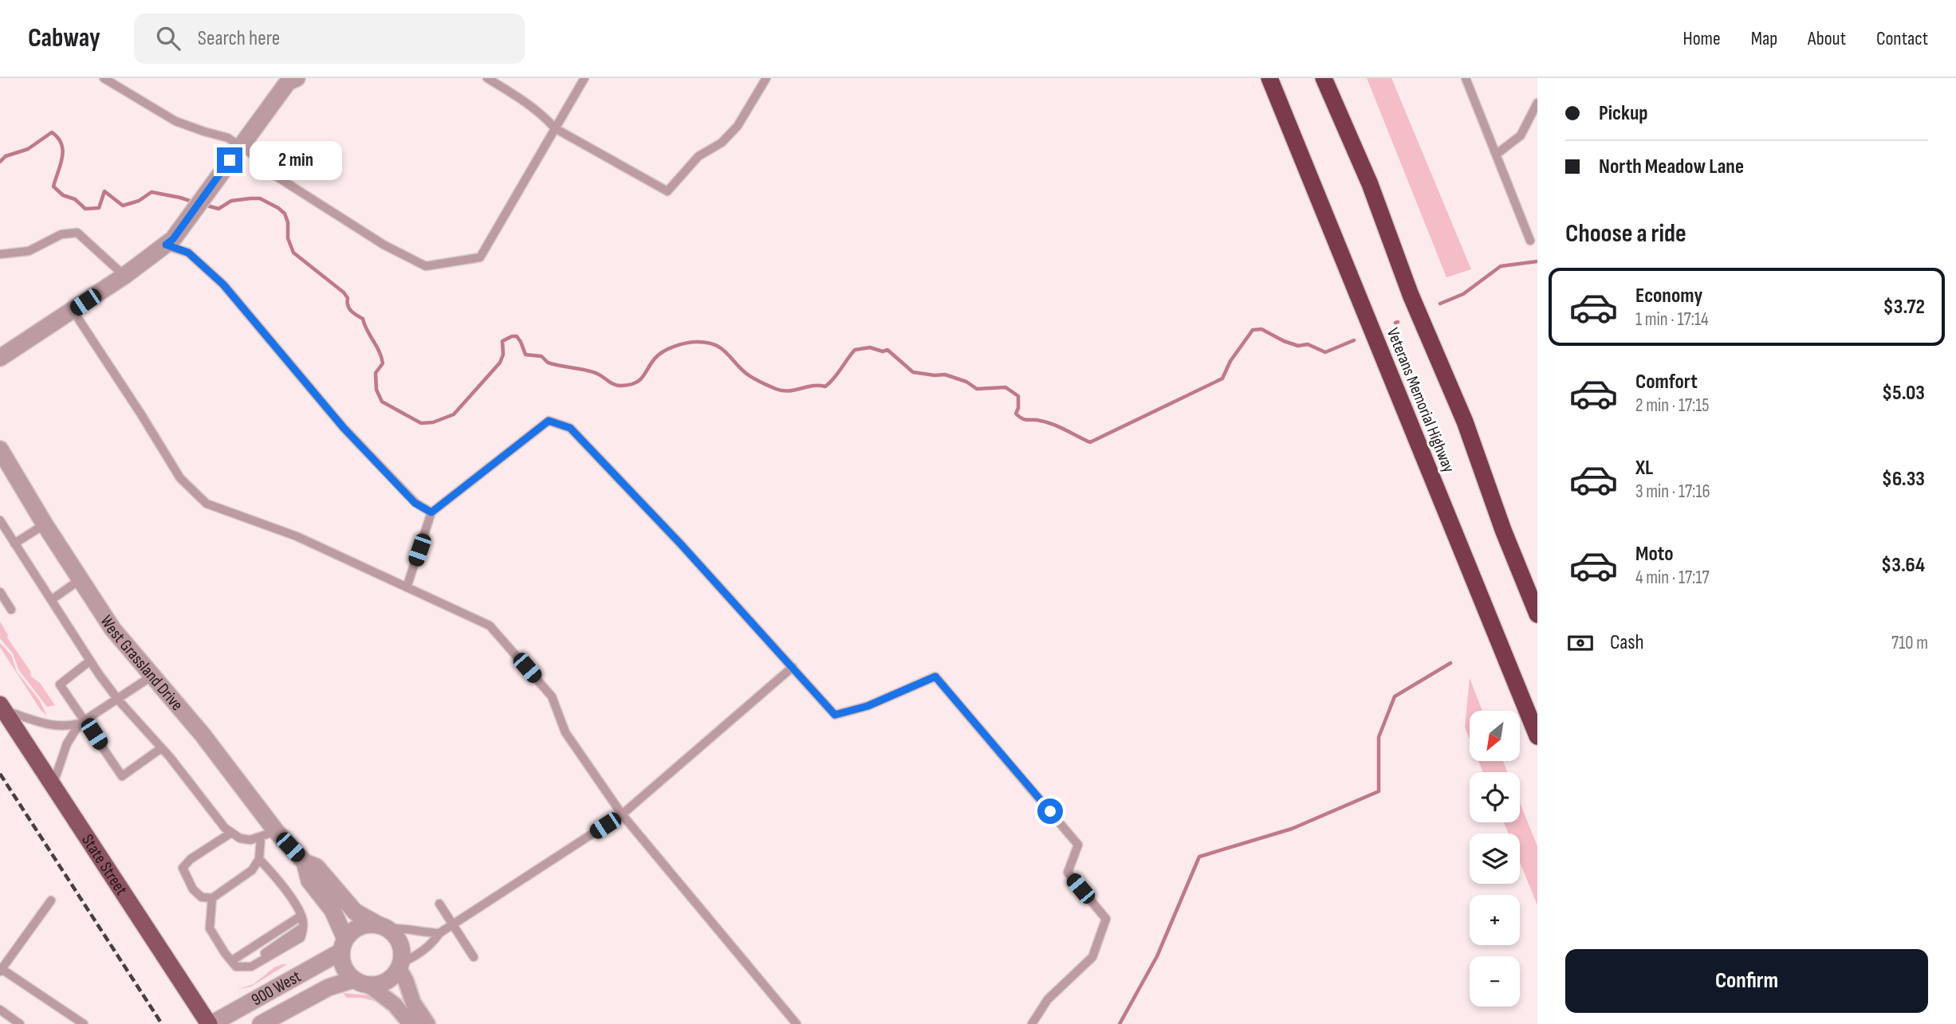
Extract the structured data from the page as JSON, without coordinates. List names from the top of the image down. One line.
{"streets":{"highway":["Veterans Memorial Highway"],"main road":["State Street"],"street":["West Grassland Drive","900 West"]},"crossings":[["West Grassland Drive","900 West"],["State Street","900 West"]],"north":"bottom left","page":{"header":"Cabway","search":"Search here","nav":["Home","Map","About","Contact"],"banner":["Pickup","North Meadow Lane"],"bubble":"2 min","heading":"Choose a ride","list":[{"name":"Economy","note":"1 min · 17:14","value":"$3.72"},{"name":"Comfort","note":"2 min · 17:15","value":"$5.03"},{"name":"XL","note":"3 min · 17:16","value":"$6.33"},{"name":"Moto","note":"4 min · 17:17","value":"$3.64"}],"pay":["Cash","710 m"],"map_buttons":["+","−"],"buttons":"Confirm"}}
